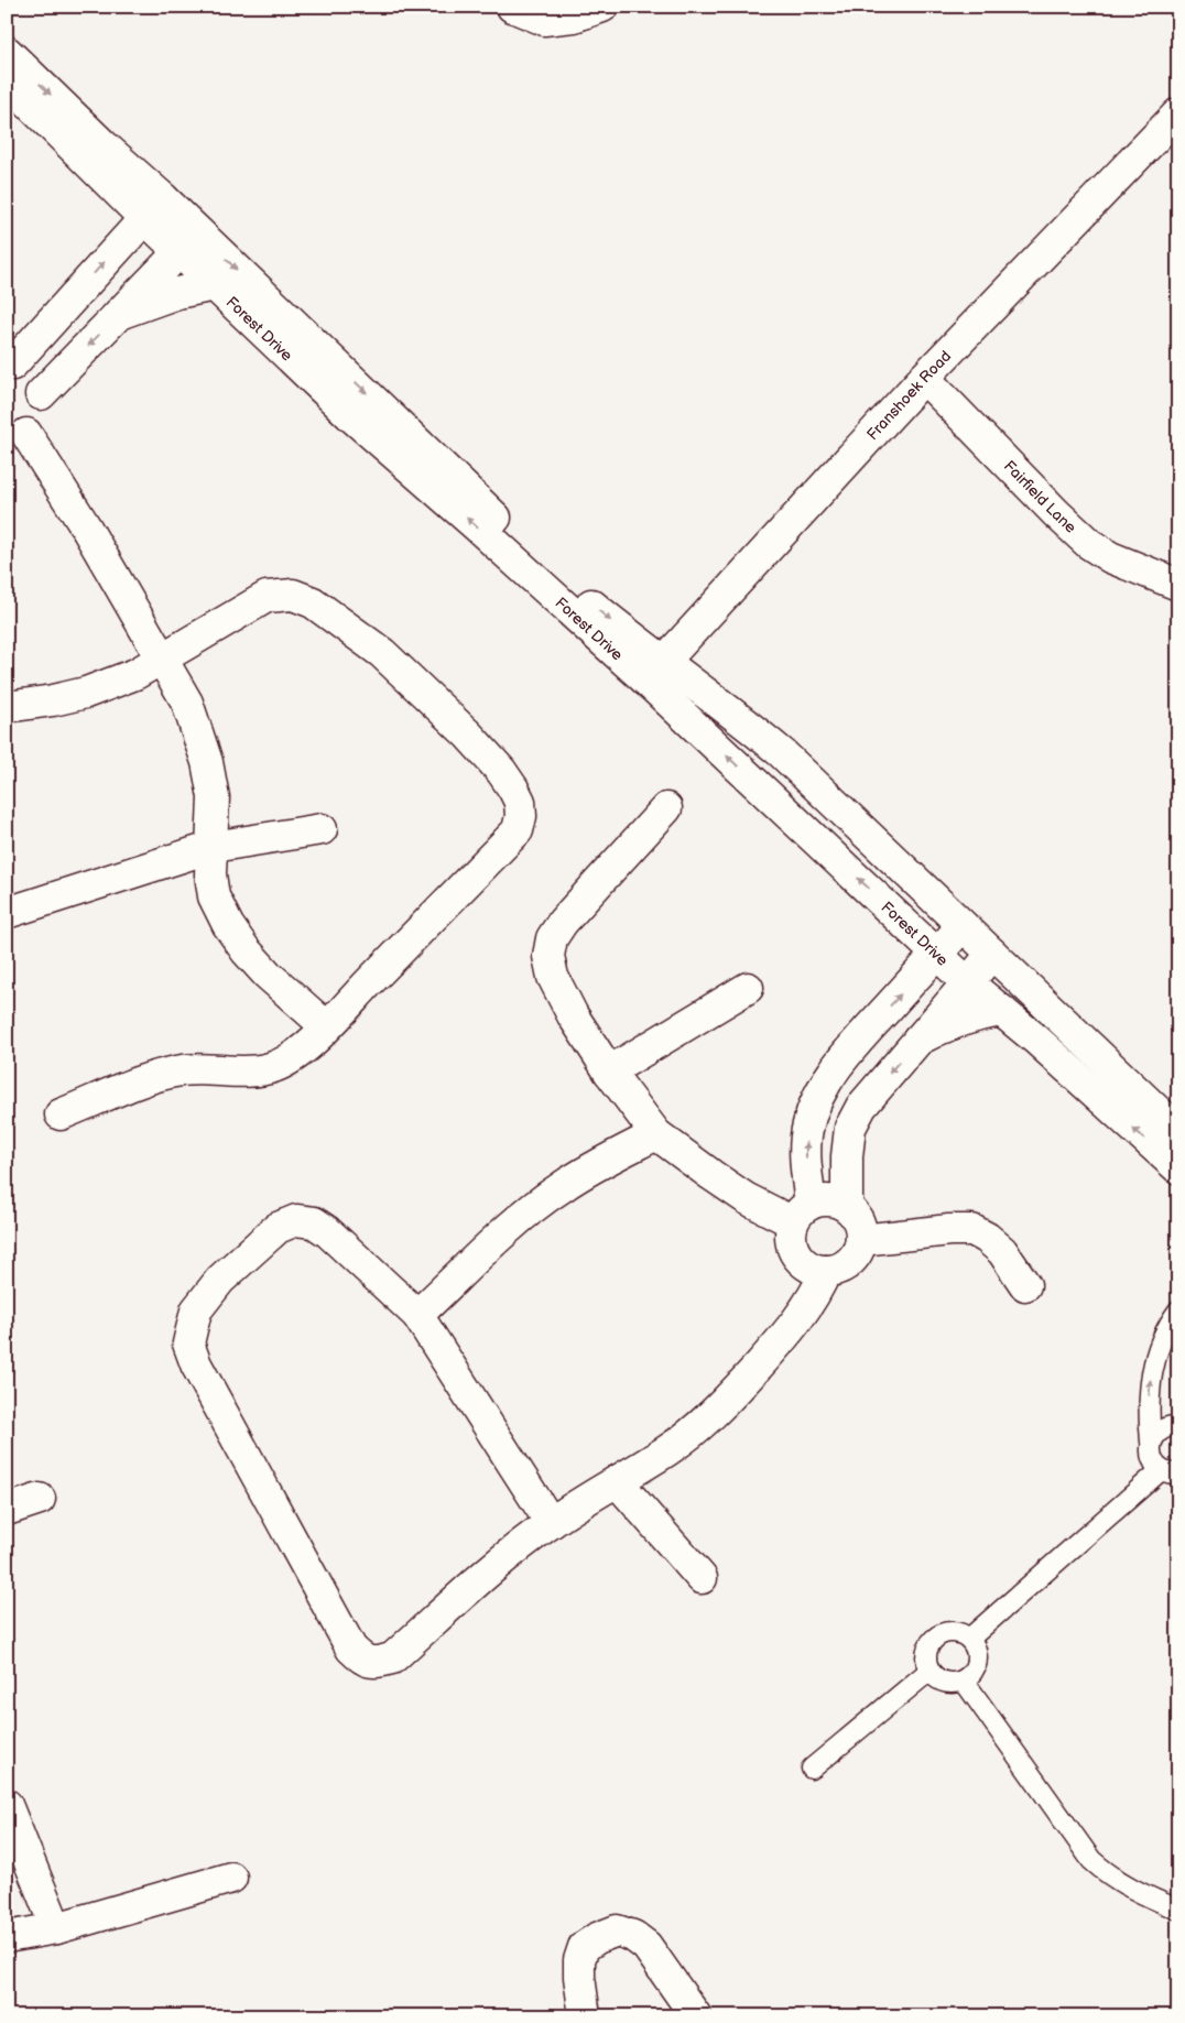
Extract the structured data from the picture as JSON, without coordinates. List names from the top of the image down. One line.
{"streets":{"street":["Forest Drive","Franshoek Road","Fairfield Lane"]},"crossings":[["Forest Drive","Franshoek Road"],["Franshoek Road","Fairfield Lane"]]}
